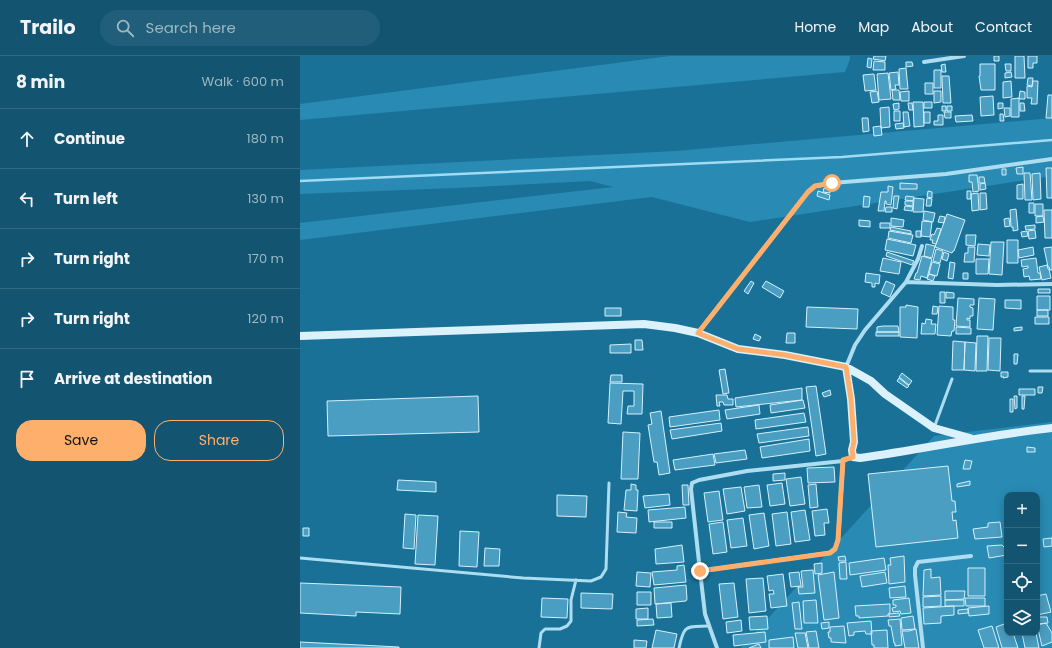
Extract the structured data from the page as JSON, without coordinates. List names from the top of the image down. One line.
{"page":{"header":"Trailo","search":"Search here","nav":["Home","Map","About","Contact"],"heading":["8 min","Walk · 600 m"],"list":[["Continue","180 m"],["Turn left","130 m"],["Turn right","170 m"],["Turn right","120 m"],"Arrive at destination"],"buttons":["Save","Share"],"map_buttons":["+","−"]}}
